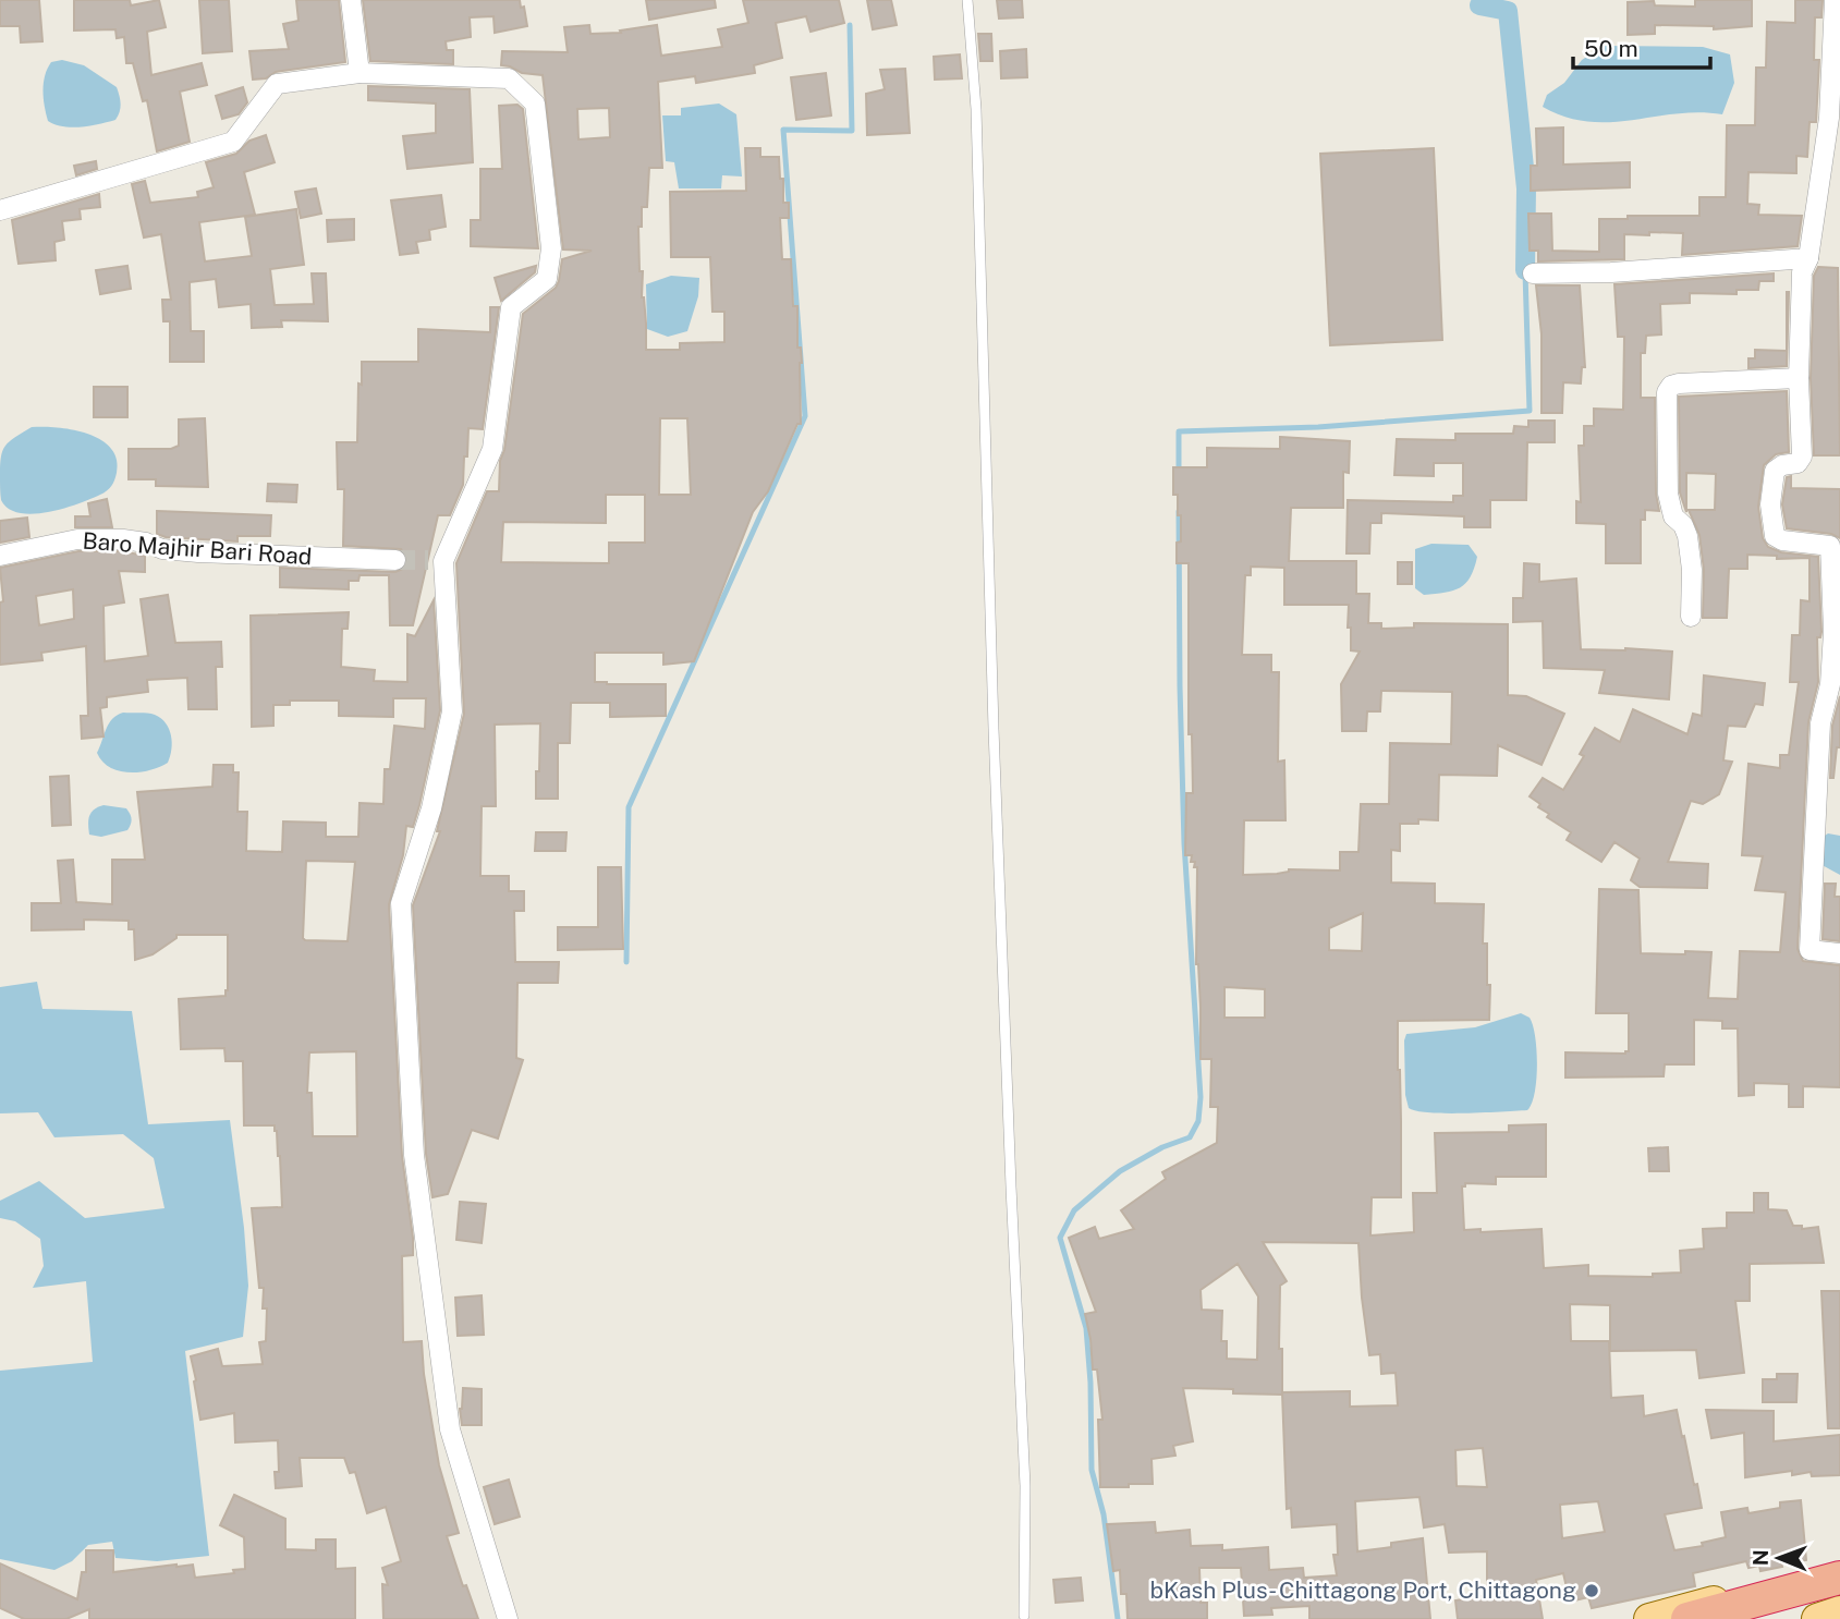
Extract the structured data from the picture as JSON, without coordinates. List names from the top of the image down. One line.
{"streets":{"street":["Baro Majhir Bari Road"]},"places":["bKash Plus- Chittagong Port, Chittagong"],"scale_bar":"50 m","north":"left"}
